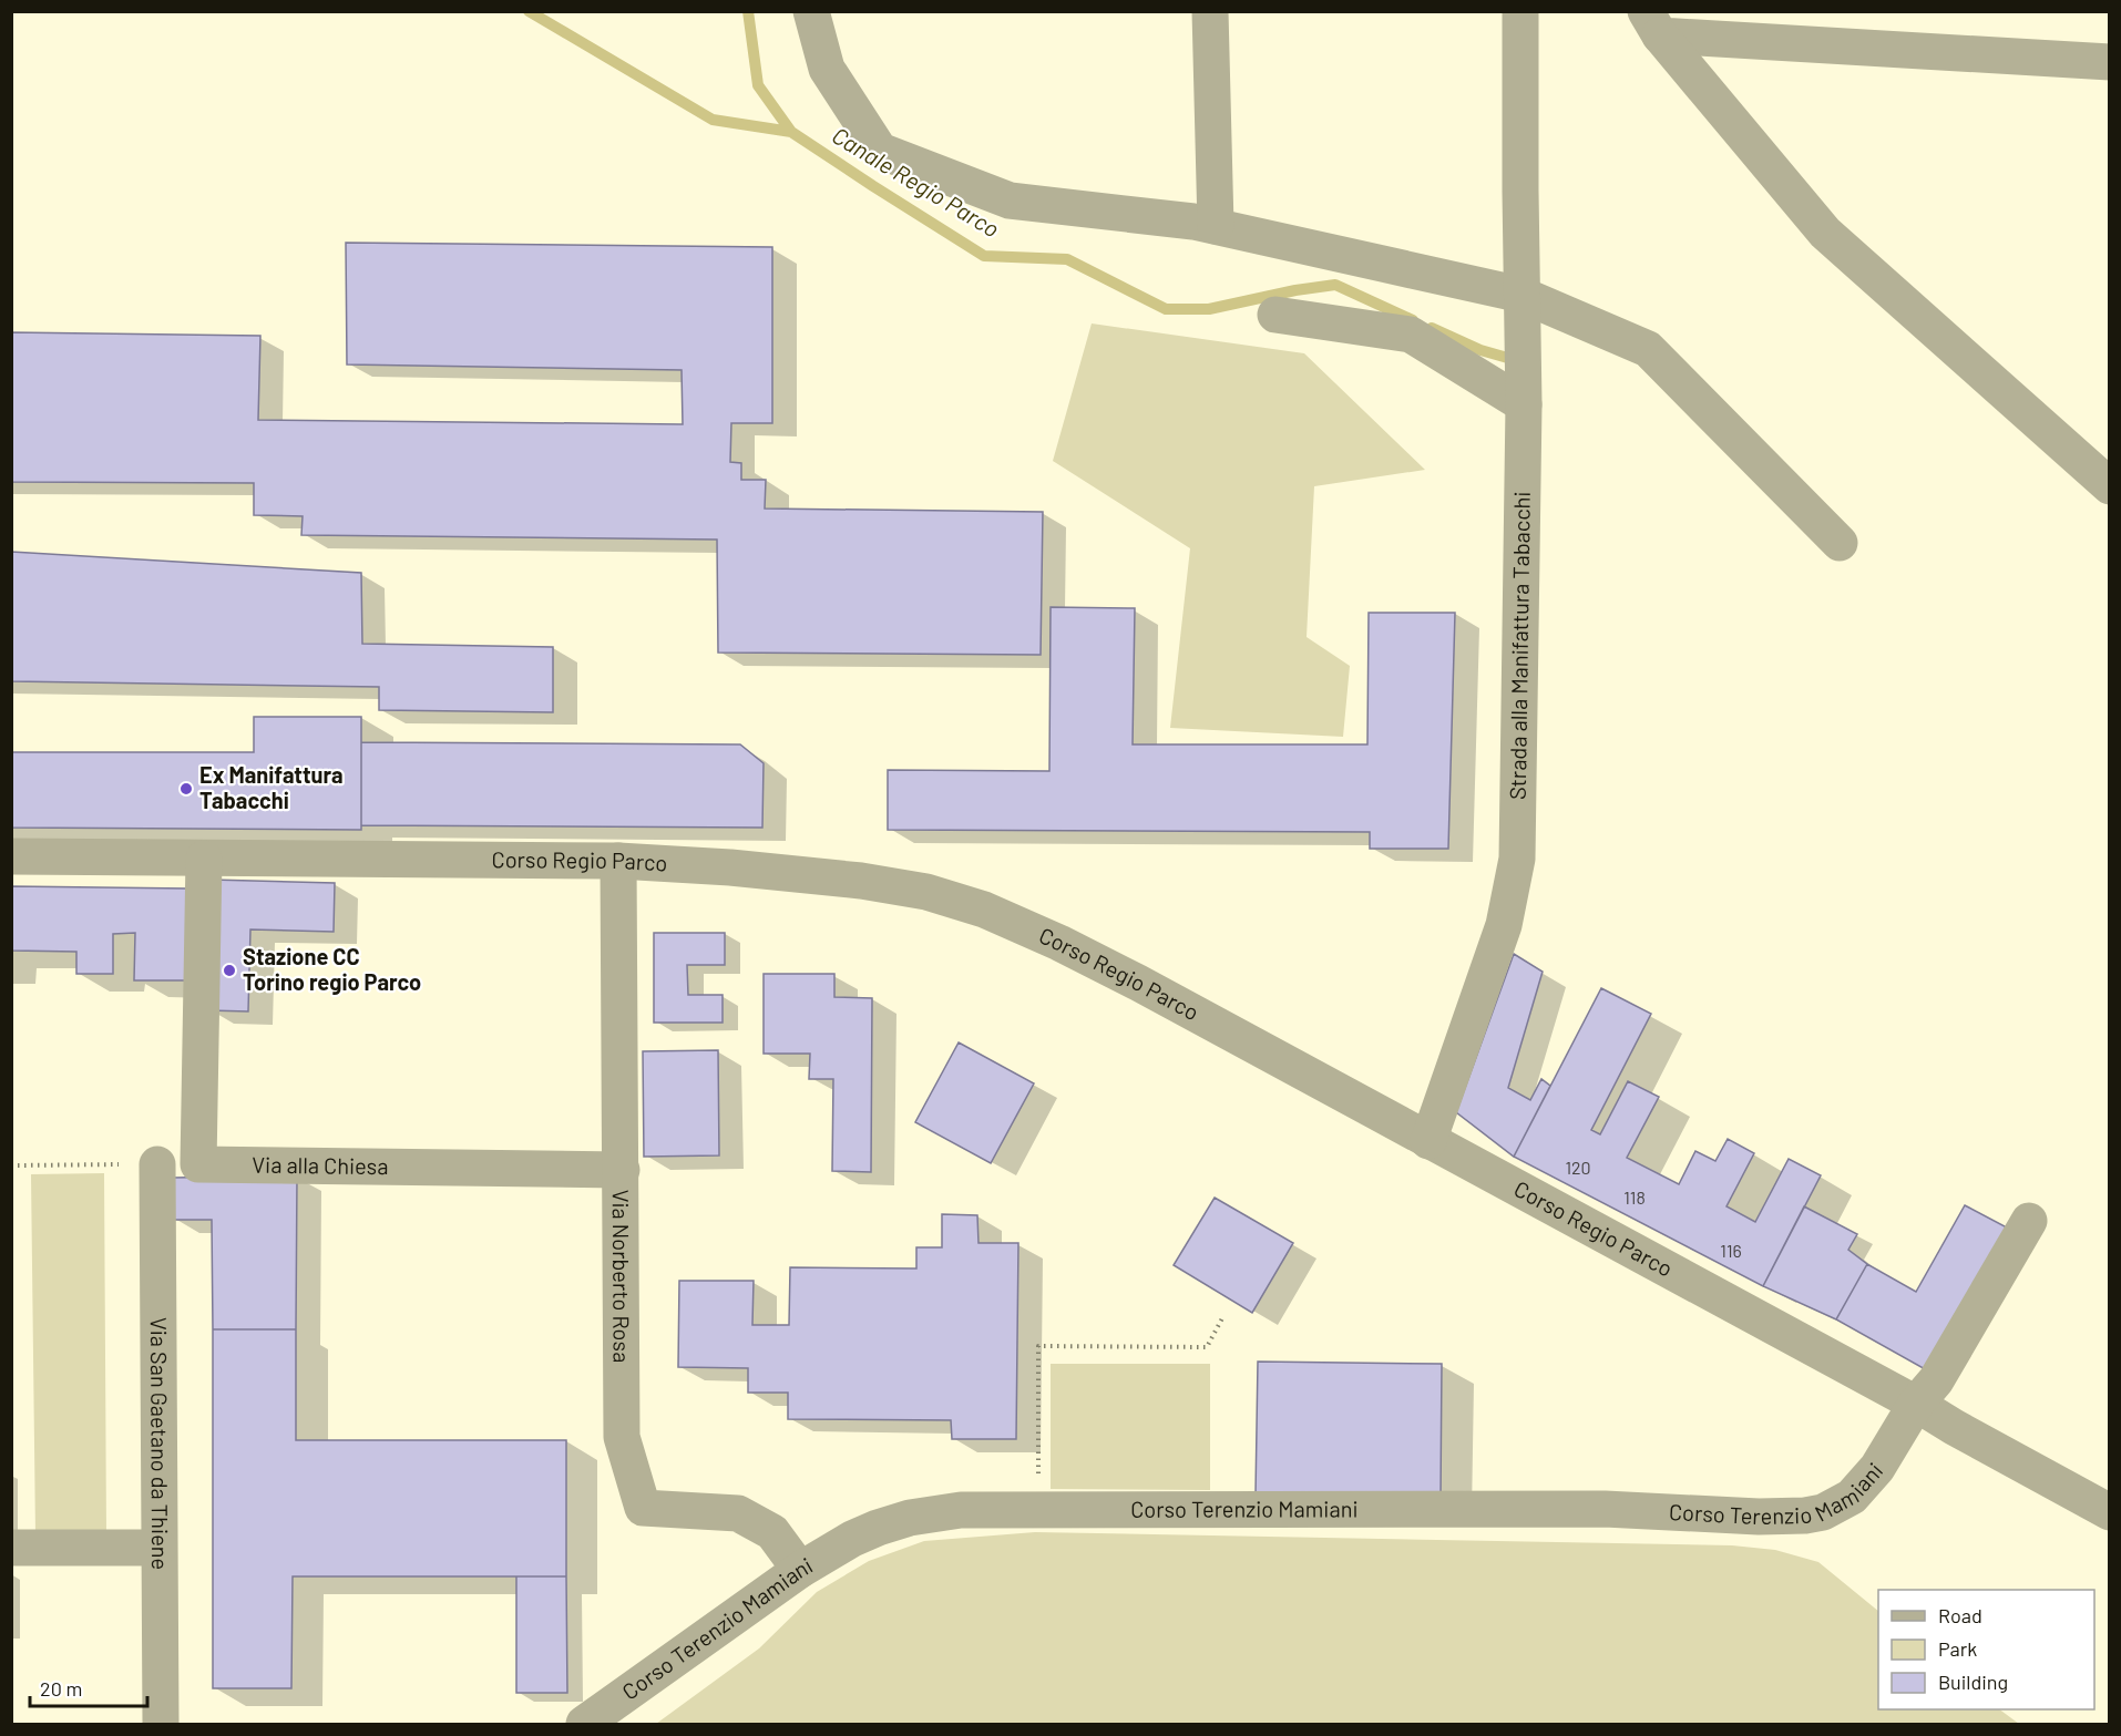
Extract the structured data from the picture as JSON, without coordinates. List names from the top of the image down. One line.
{"streets":{"street":["Strada alla Manifattura Tabacchi","Corso Regio Parco","Via alla Chiesa","Via Norberto Rosa","Via San Gaetano da Thiene","Corso Terenzio Mamiani"]},"crossings":[["Strada alla Manifattura Tabacchi","Corso Regio Parco"],["Corso Regio Parco","Via alla Chiesa"],["Corso Regio Parco","Via Norberto Rosa"],["Corso Regio Parco","Corso Terenzio Mamiani"],["Via alla Chiesa","Via Norberto Rosa"],["Via Norberto Rosa","Corso Terenzio Mamiani"]],"water":["Canale Regio Parco"],"places":["Ex Manifattura Tabacchi","Stazione CC Torino regio Parco"],"house_numbers":["120","118","116"],"legend":["Road","Park","Building"],"scale_bar":"20 m"}
